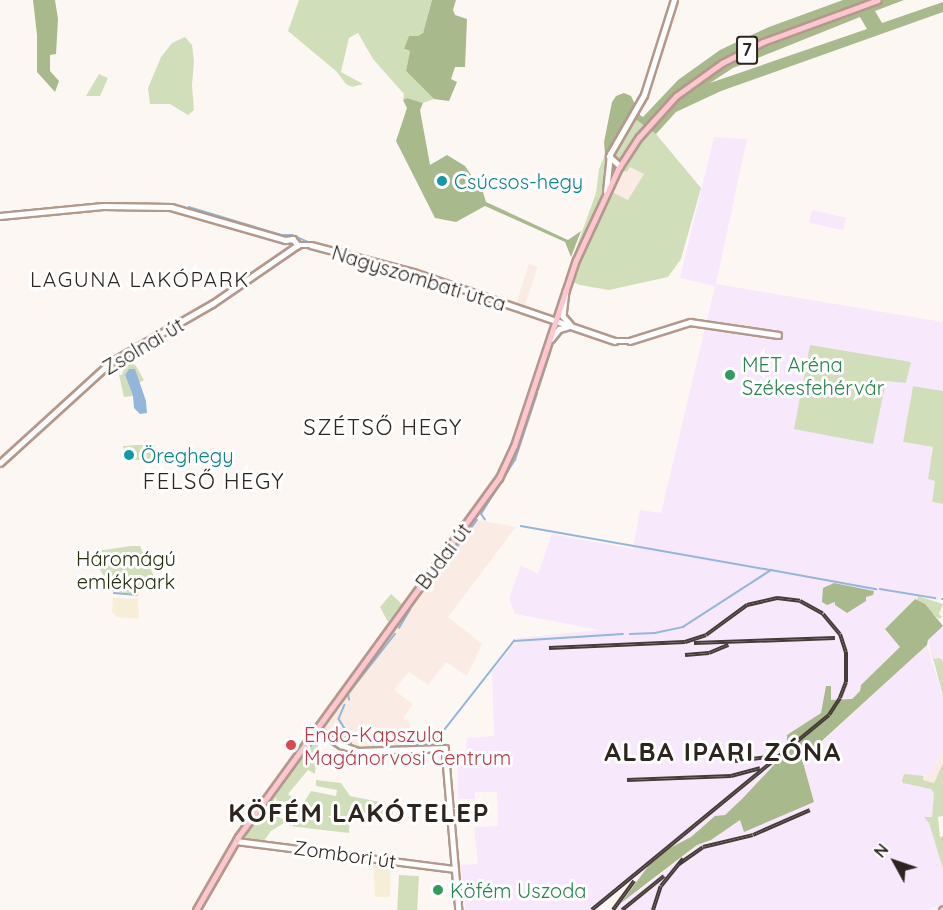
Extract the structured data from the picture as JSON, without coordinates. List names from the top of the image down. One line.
{"streets":{"main road":["7","Budai út"],"street":["Nagyszombati utca","Zsolnai út","Zombori út"]},"crossings":[["7","Budai út"],["Nagyszombati utca","Zsolnai út"],["Nagyszombati utca","Budai út"],["Budai út","Zombori út"]],"districts":["LAGUNA LAKÓPARK","SZÉTSŐ HEGY","FELSŐ HEGY","ALBA IPARI ZÓNA","KÖFÉM LAKÓTELEP"],"parks":["Háromágú emlékpark"],"places":["Csúcsos-hegy","MET Aréna Székesfehérvár","Öreghegy","Endo-Kapszula Magánorvosi Centrum","Köfém Uszoda"],"north":"top left"}
